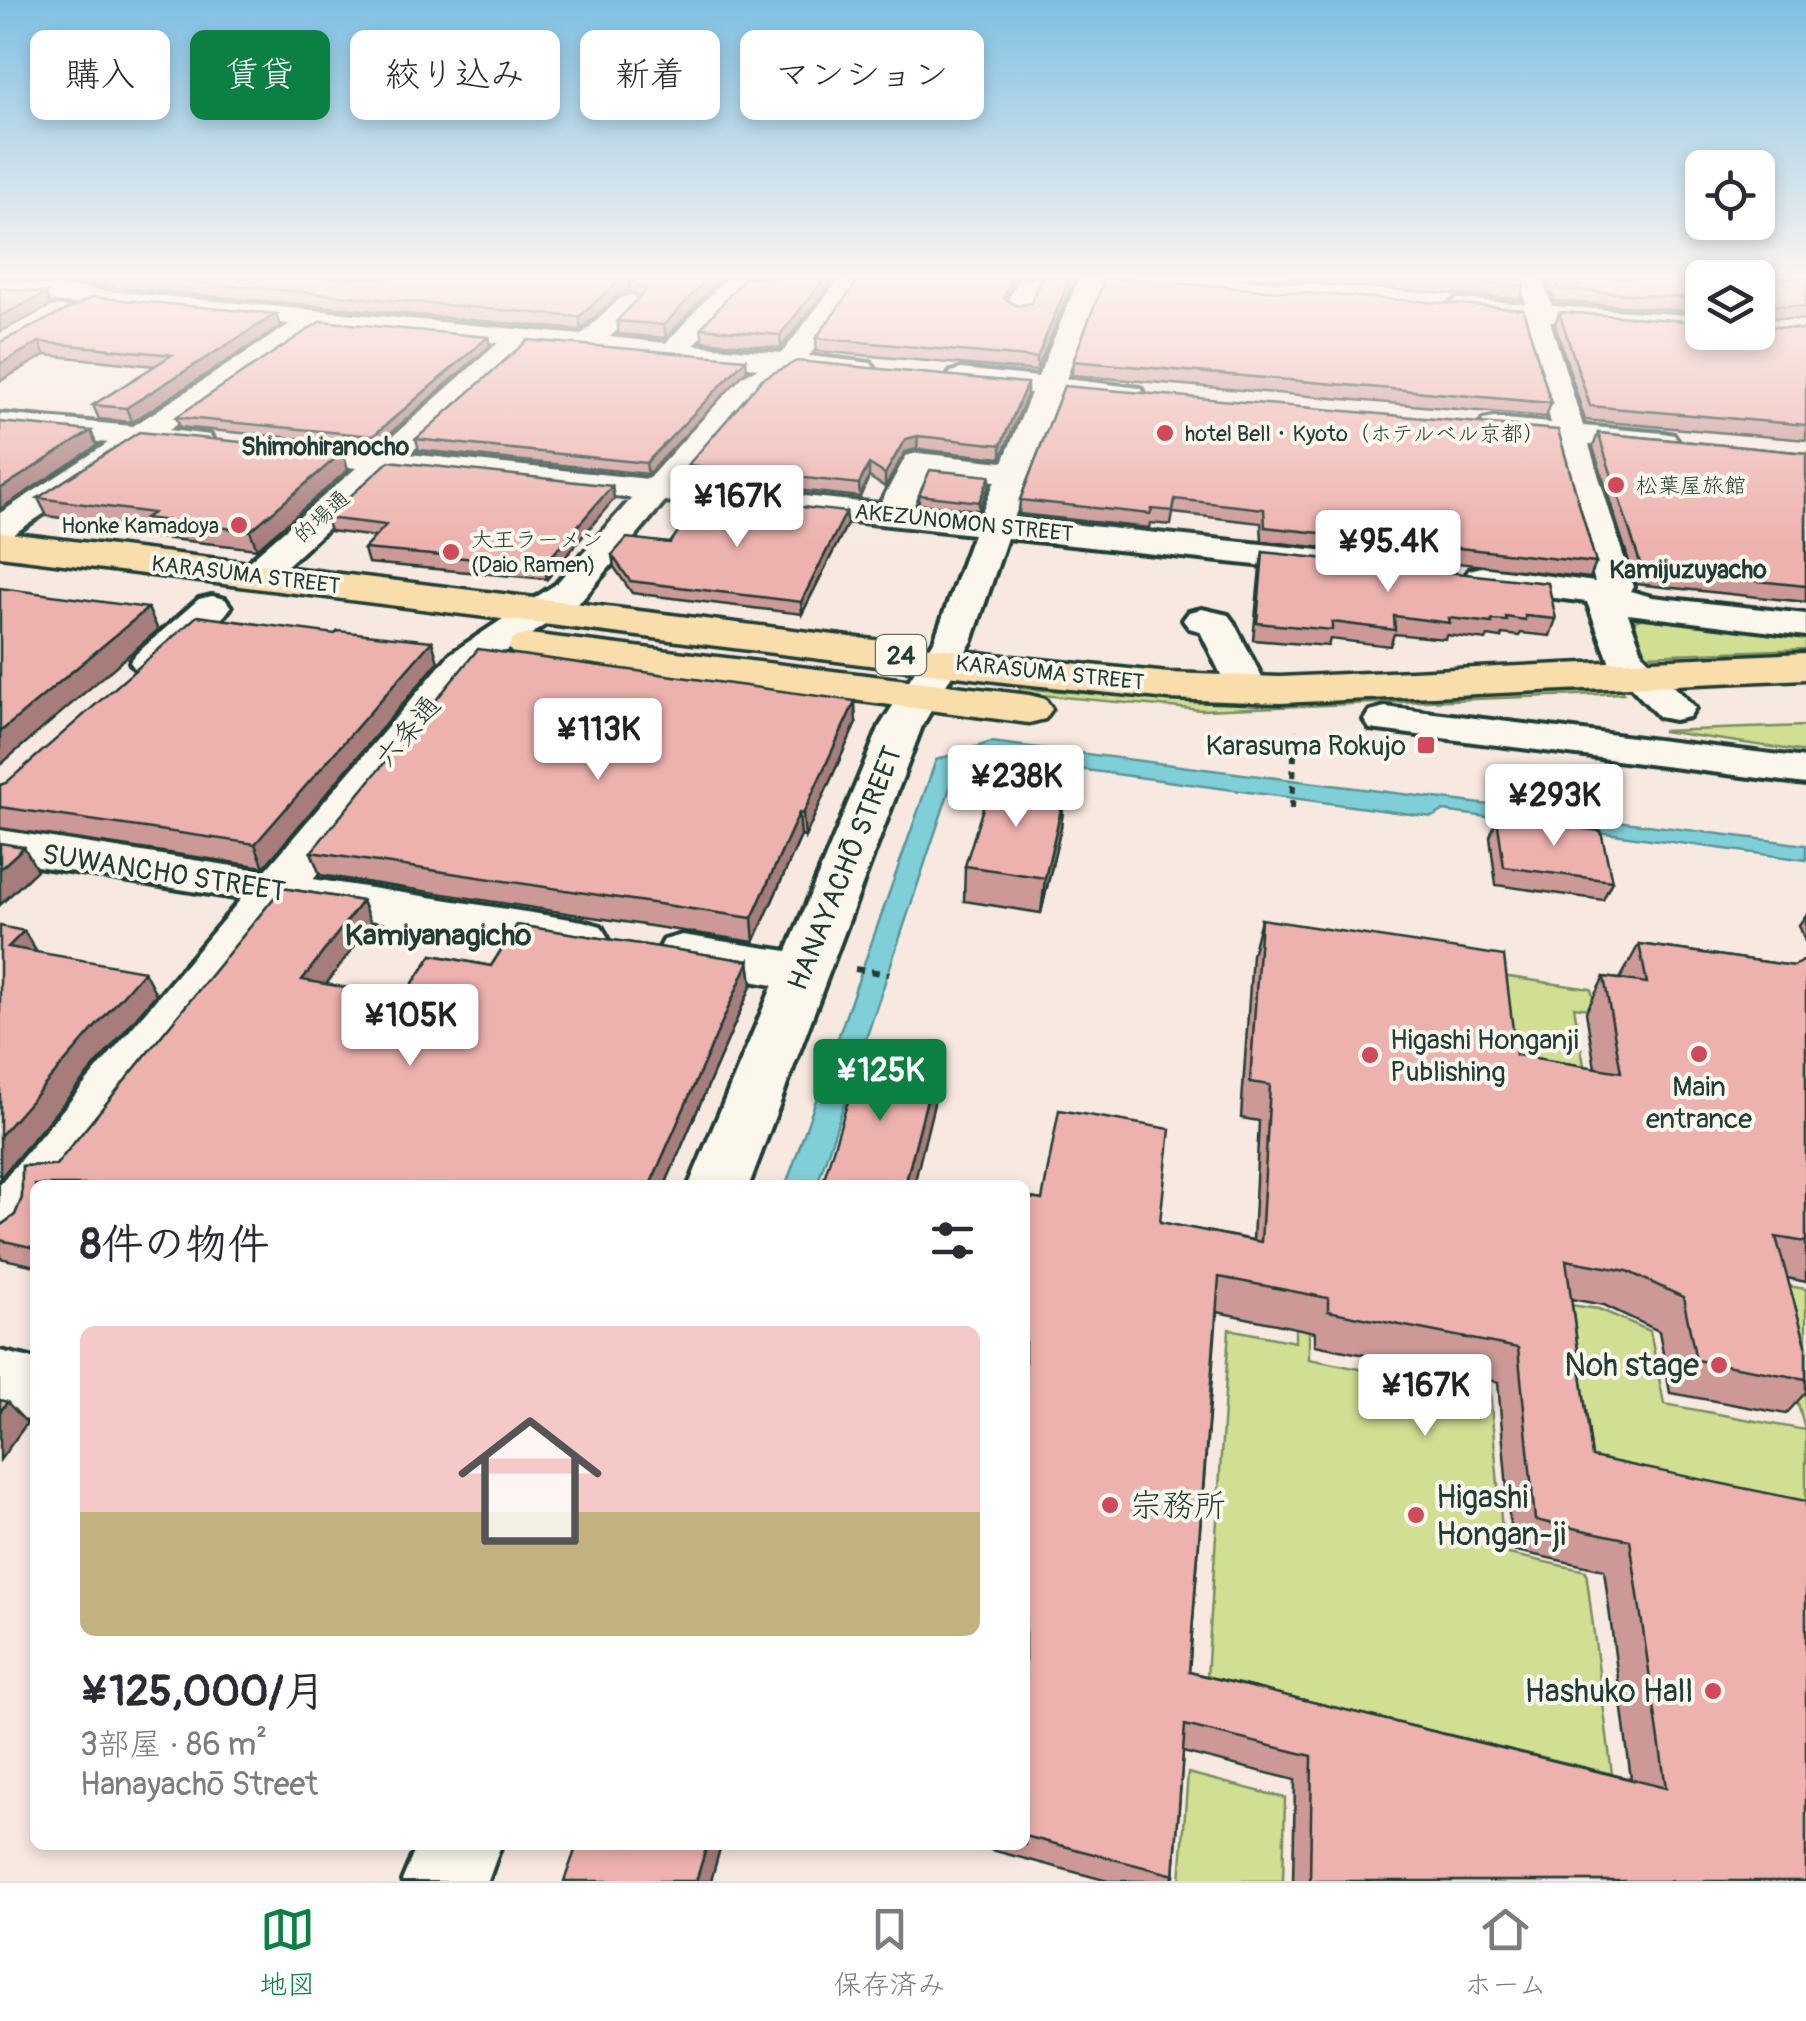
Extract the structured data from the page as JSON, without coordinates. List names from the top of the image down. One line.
{"streets":{"highway":["KARASUMA STREET","24"],"street":["的場通","AKEZUNOMON STREET","六条通","HANAYACHŌ STREET","SUWANCHO STREET"]},"crossings":[["的場通","AKEZUNOMON STREET"],["的場通","KARASUMA STREET"],["AKEZUNOMON STREET","六条通"],["AKEZUNOMON STREET","HANAYACHŌ STREET"],["KARASUMA STREET","六条通"],["KARASUMA STREET","HANAYACHŌ STREET"],["六条通","SUWANCHO STREET"],["HANAYACHŌ STREET","SUWANCHO STREET"]],"districts":["Shimohiranocho","Kamijuzuyacho","Kamiyanagicho"],"places":{"other":["hotel Bell・Kyoto（ホテルベル京都）","松葉屋旅館","Honke Kamadoya","大王ラーメン (Daio Ramen)","Main entrance","Higashi Honganji Publishing","Noh stage","宗務所","Higashi Hongan-ji","Hashuko Hall"],"transit":["Karasuma Rokujo"]},"page":{"chip":["購入","賃貸","絞り込み","新着","マンション"],"price":["¥167K","¥95.4K","¥113K","¥238K","¥293K","¥105K","¥125K","¥167K"],"heading":"8件の物件","list":[{"name":"¥125,000/月","note":"3部屋 · 86 m² · Hanayachō Street"}],"tabs":["地図","保存済み","ホーム"]}}
